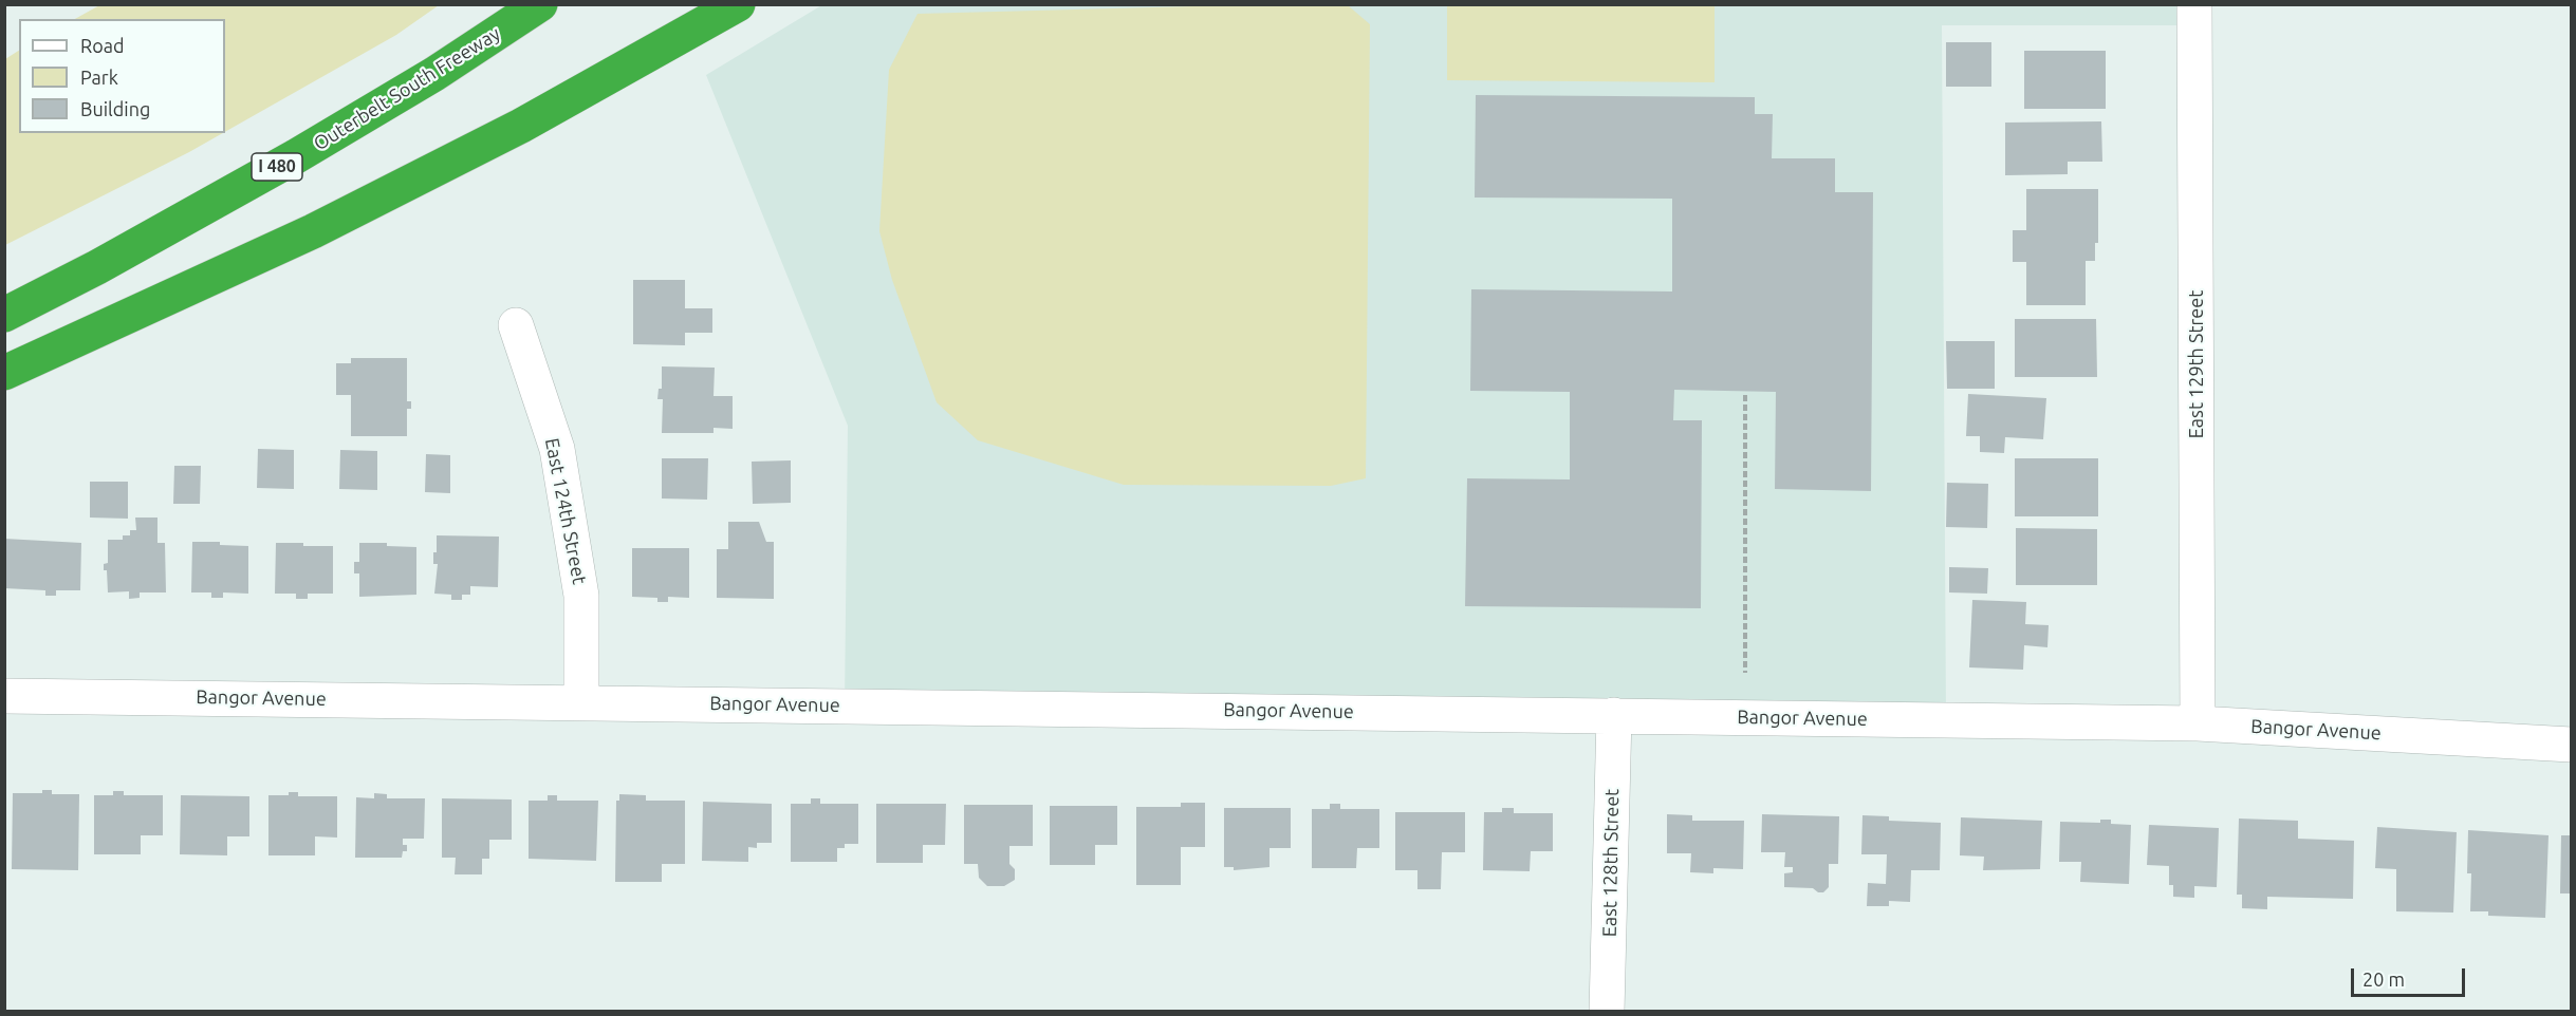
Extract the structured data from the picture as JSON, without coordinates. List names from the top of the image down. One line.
{"streets":{"highway":["Outerbelt South Freeway","I 480"],"street":["East 129th Street","East 124th Street","Bangor Avenue","East 128th Street"]},"crossings":[["East 129th Street","Bangor Avenue"],["East 124th Street","Bangor Avenue"],["Bangor Avenue","East 128th Street"]],"legend":["Road","Park","Building"],"scale_bar":"20 m"}
